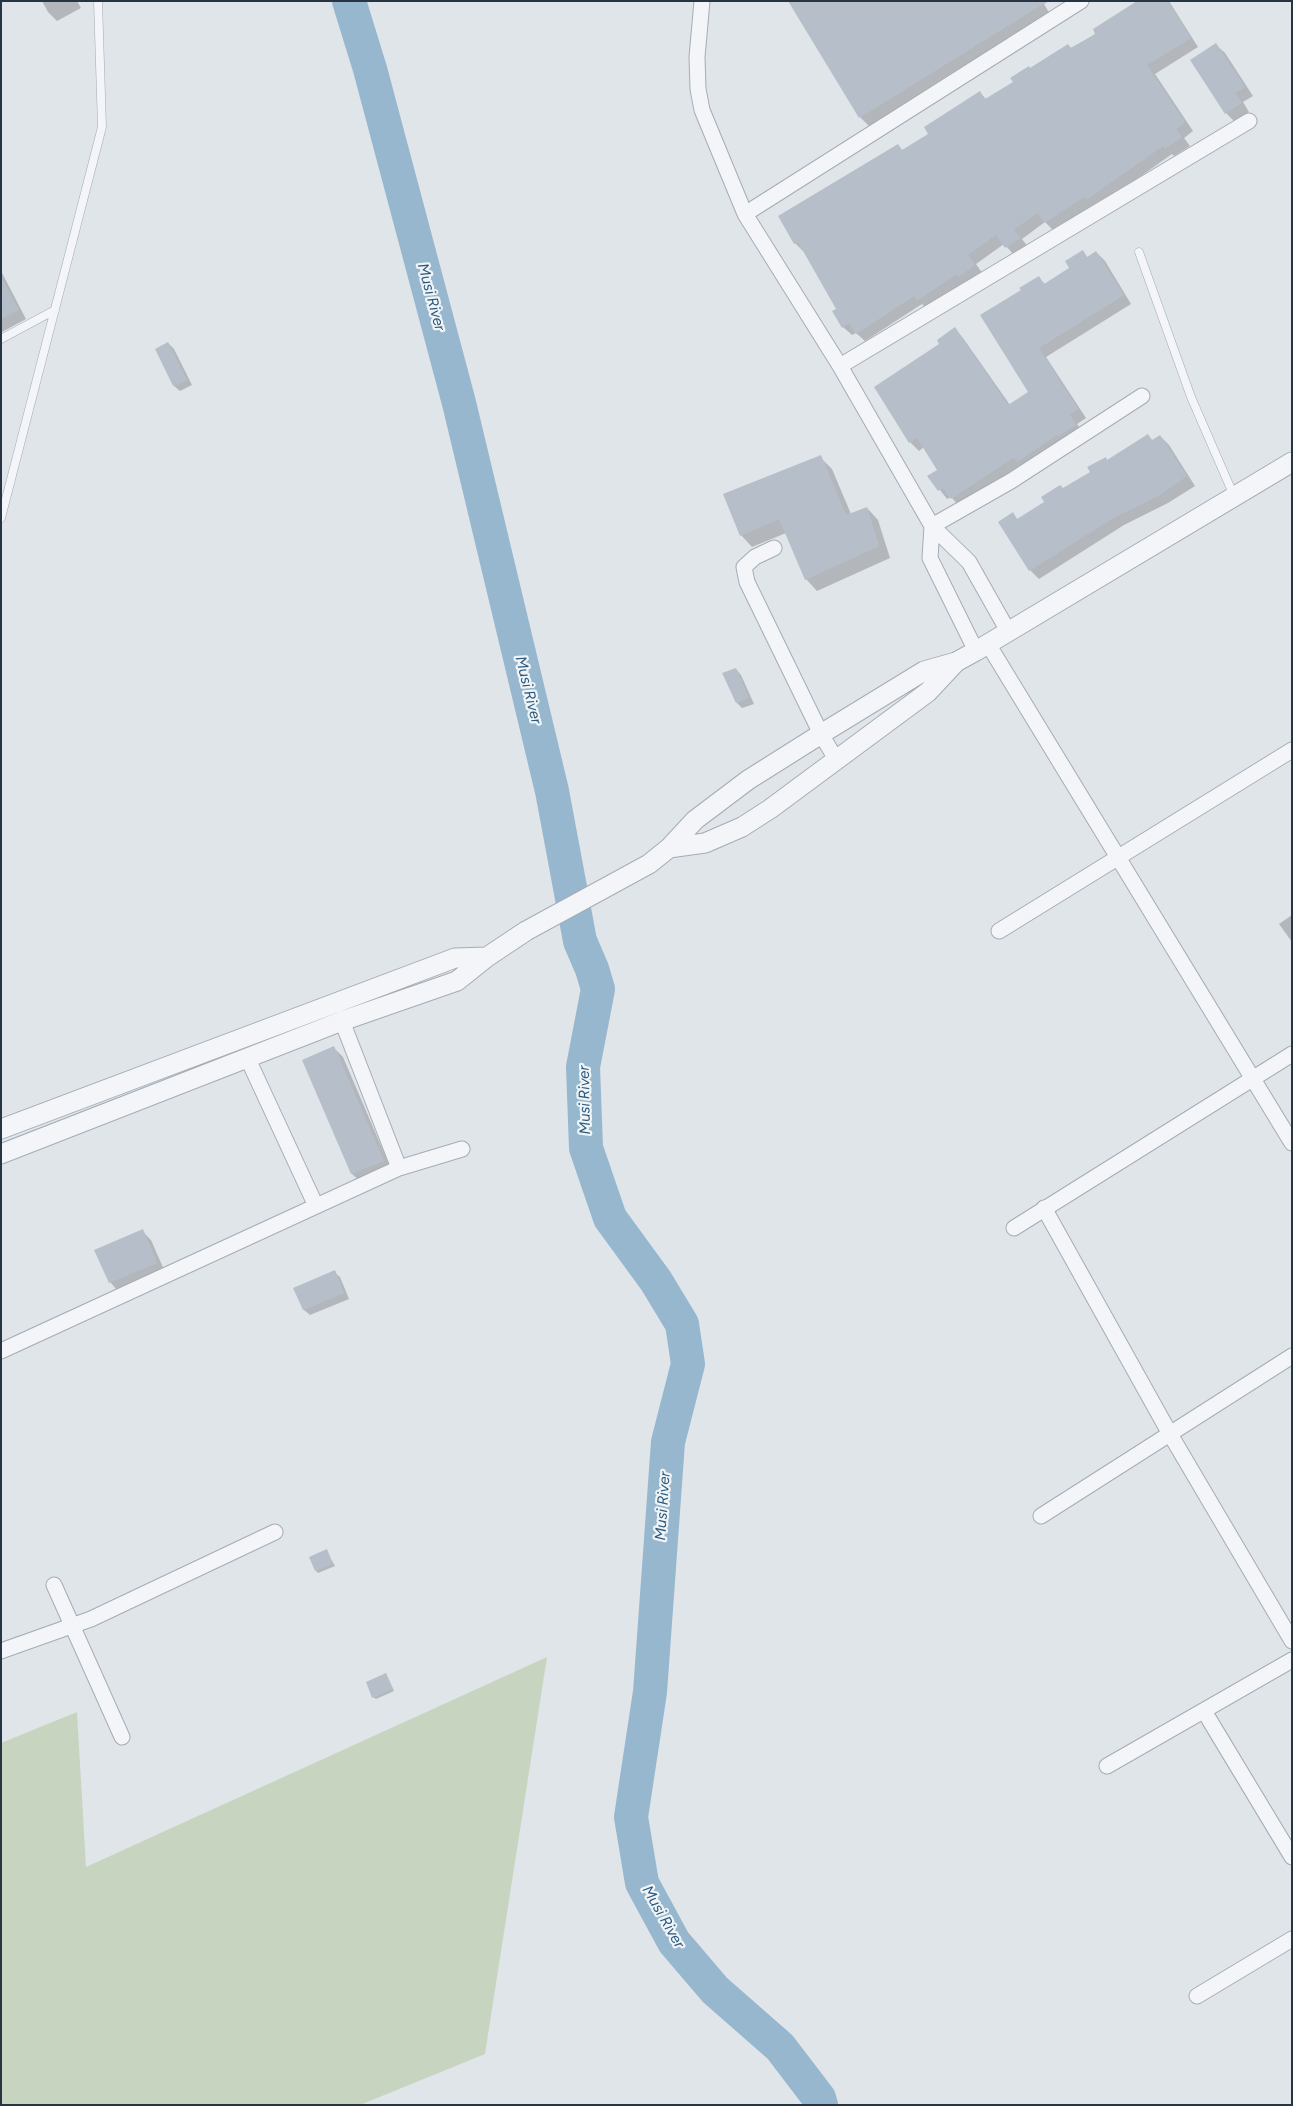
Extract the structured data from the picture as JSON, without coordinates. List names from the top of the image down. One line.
{"water":["Musi River"]}
